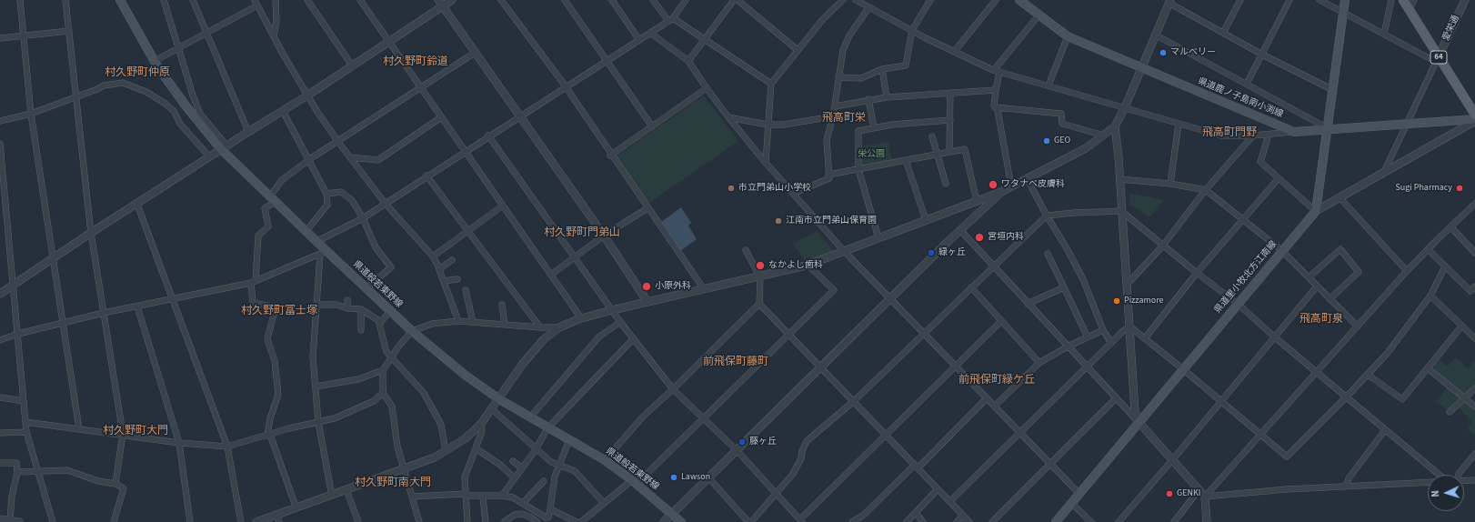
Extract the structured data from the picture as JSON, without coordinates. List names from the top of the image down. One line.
{"streets":{"main road":["64","県道鹿ノ子島南小渕線","県道里小牧北方江南線","県道般若東野線"],"street":["愛栄通"]},"crossings":[["愛栄通","64"]],"districts":["村久野町鈴道","村久野町仲原","飛高町栄","飛高町門野","村久野町門弟山","村久野町冨士塚","飛高町泉","前飛保町藤町","前飛保町緑ケ丘","村久野町大門","村久野町南大門"],"parks":["栄公園"],"places":["マルベリー","GEO","ワタナベ皮膚科","市立門弟山小学校","Sugi Pharmacy","江南市立門弟山保育園","宮垣内科","緑ヶ丘","なかよし歯科","小原外科","Pizzamore","藤ヶ丘","Lawson","GENKI"],"north":"left"}
